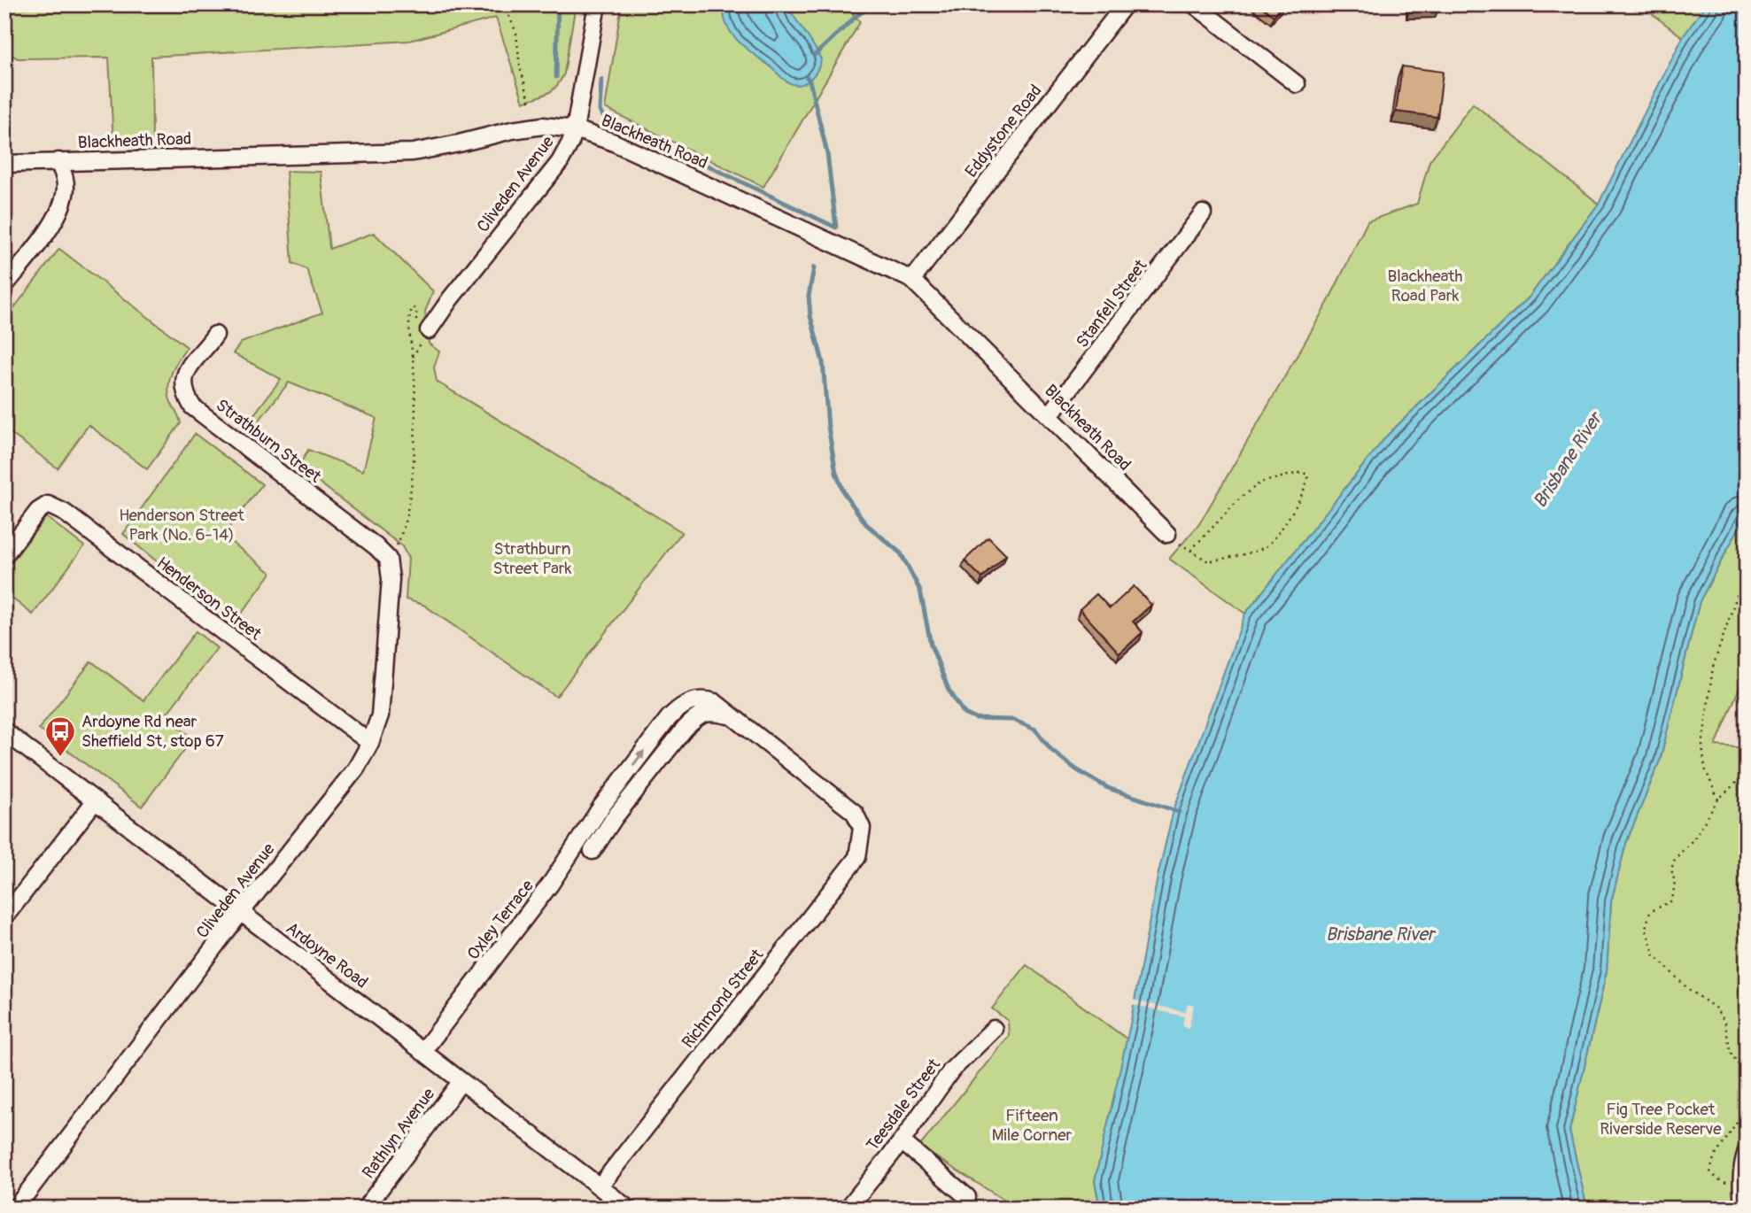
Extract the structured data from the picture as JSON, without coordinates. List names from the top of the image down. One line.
{"streets":{"street":["Eddystone Road","Blackheath Road","Cliveden Avenue","Stanfell Street","Strathburn Street","Henderson Street","Oxley Terrace","Ardoyne Road","Richmond Street","Teesdale Street","Rathlyn Avenue"]},"crossings":[["Eddystone Road","Blackheath Road"],["Blackheath Road","Cliveden Avenue"],["Blackheath Road","Stanfell Street"],["Cliveden Avenue","Strathburn Street"],["Cliveden Avenue","Henderson Street"],["Cliveden Avenue","Ardoyne Road"],["Oxley Terrace","Ardoyne Road"],["Oxley Terrace","Richmond Street"],["Ardoyne Road","Richmond Street"],["Ardoyne Road","Rathlyn Avenue"]],"water":["Brisbane River"],"parks":["Blackheath Road Park","Henderson Street Park (No. 6-14)","Strathburn Street Park","Fig Tree Pocket Riverside Reserve","Fifteen Mile Corner"],"places":{"bus stop":["Ardoyne Rd near Sheffield St, stop 67"]}}
